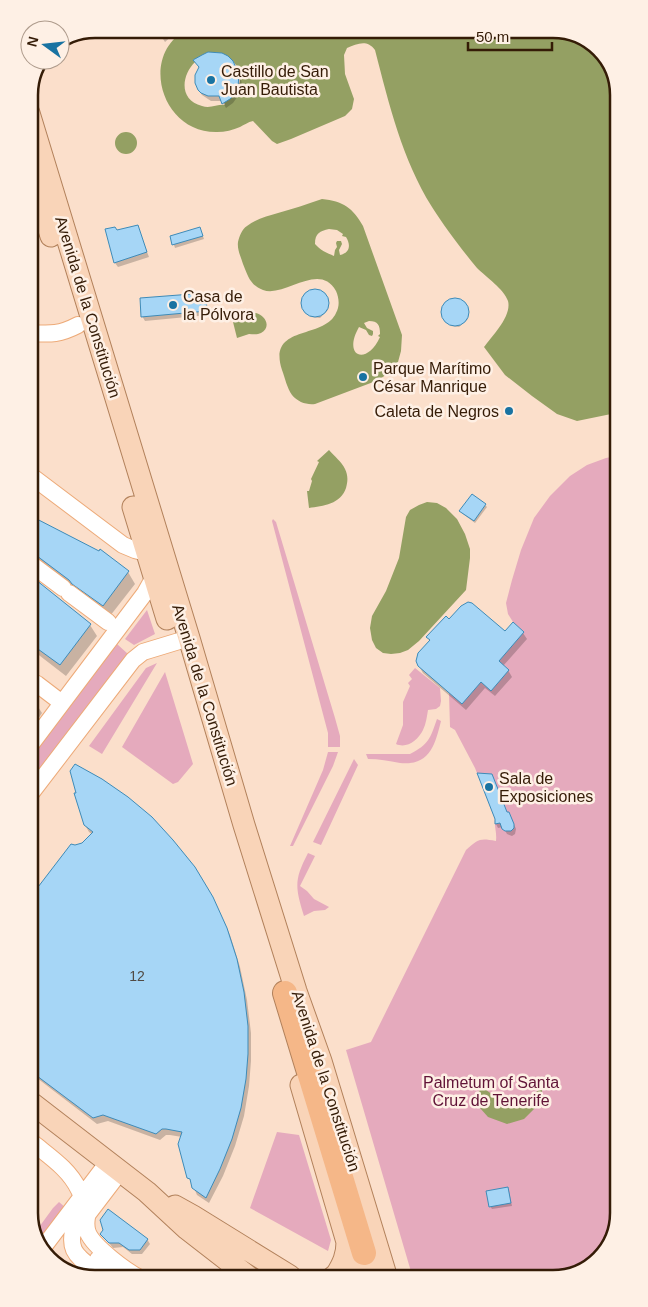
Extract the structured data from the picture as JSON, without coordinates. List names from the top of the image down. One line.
{"streets":{"highway":["Avenida de la Constitución"]},"parks":["Palmetum of Santa Cruz de Tenerife"],"places":["Castillo de San Juan Bautista","Casa de la Pólvora","Parque Marítimo César Manrique","Caleta de Negros","Sala de Exposiciones"],"house_numbers":["12"],"scale_bar":"50 m","north":"left"}
